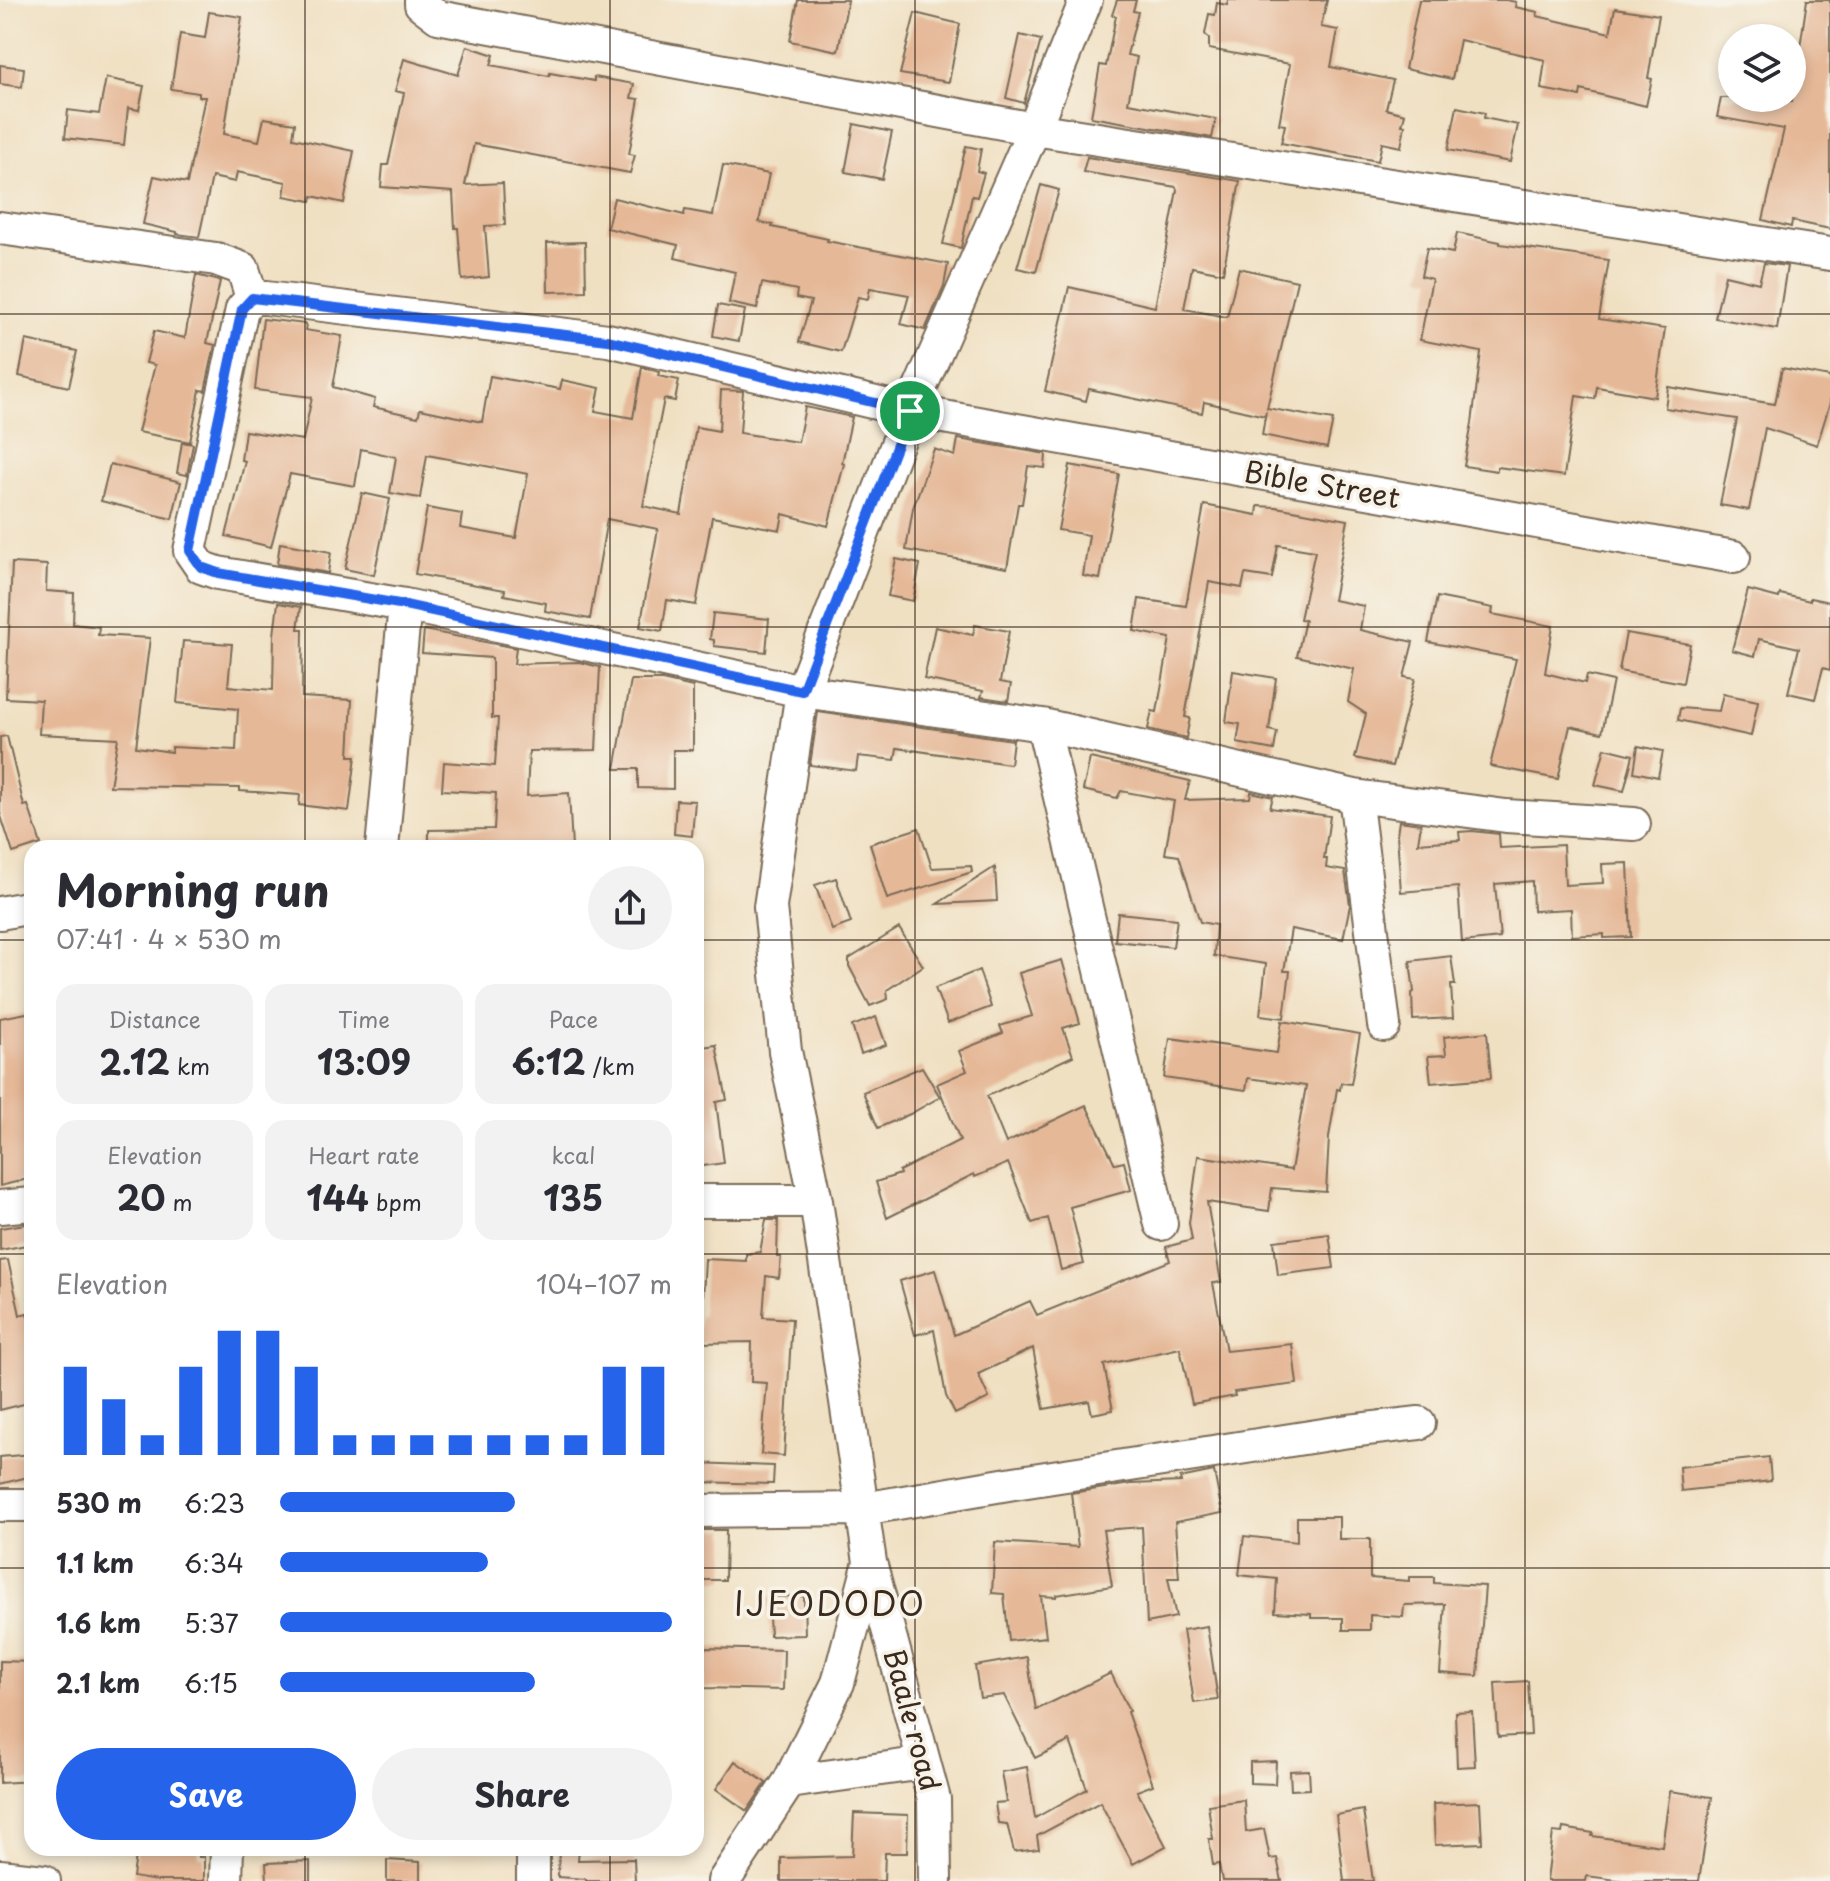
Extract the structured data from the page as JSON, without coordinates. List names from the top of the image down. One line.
{"streets":{"street":["Bible Street","Baale road"]},"districts":["IJEODODO"],"page":{"heading":["Morning run","07:41 · 4 × 530 m"],"stats":[["Distance","2.12 km"],["Time","13:09"],["Pace","6:12 /km"],["Elevation","20 m"],["Heart rate","144 bpm"],["kcal","135"]],"chart":["Elevation","104–107 m"],"list":[{"name":"530 m","note":"6:23"},{"name":"1.1 km","note":"6:34"},{"name":"1.6 km","note":"5:37"},{"name":"2.1 km","note":"6:15"}],"buttons":["Save","Share"]}}
